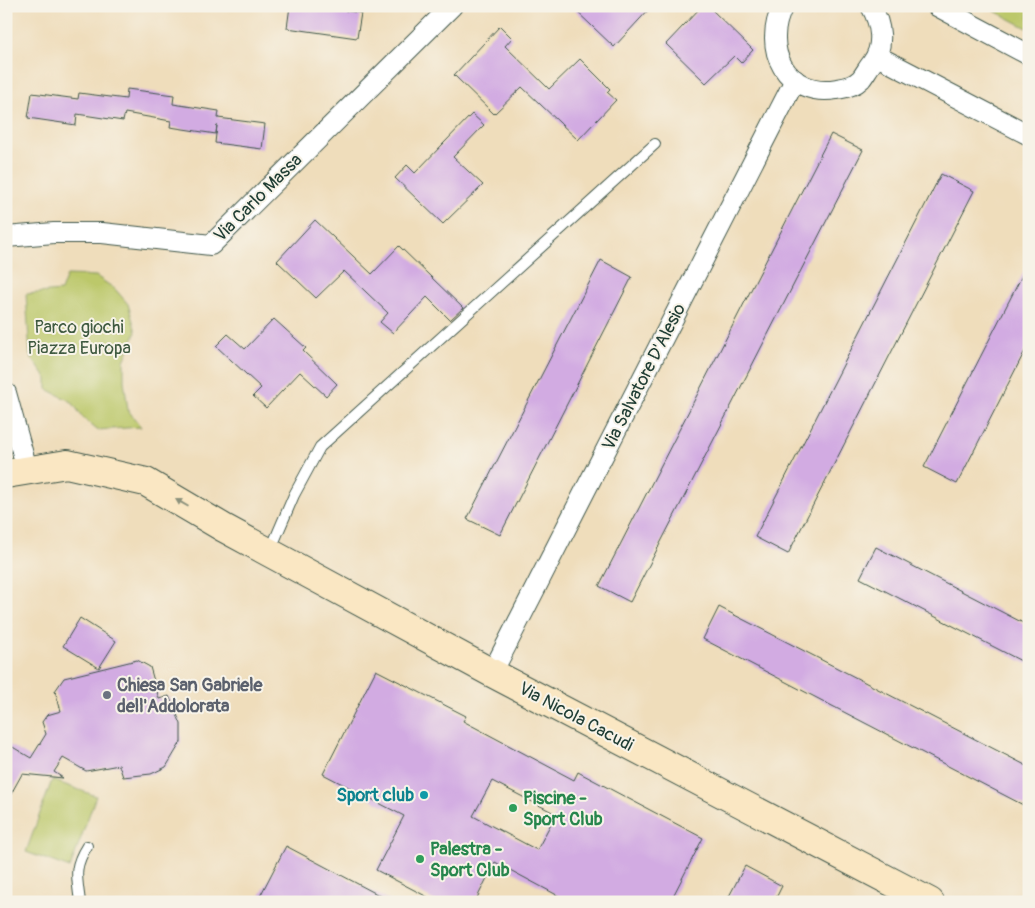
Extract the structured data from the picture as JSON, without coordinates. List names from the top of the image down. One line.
{"streets":{"street":["Via Carlo Massa","Via Salvatore D'Alesio","Via Nicola Cacudi"]},"crossings":[["Via Salvatore D'Alesio","Via Nicola Cacudi"]],"parks":["Parco giochi Piazza Europa"],"places":["Chiesa San Gabriele dell'Addolorata","Sport club","Piscine - Sport Club","Palestra - Sport Club"]}
